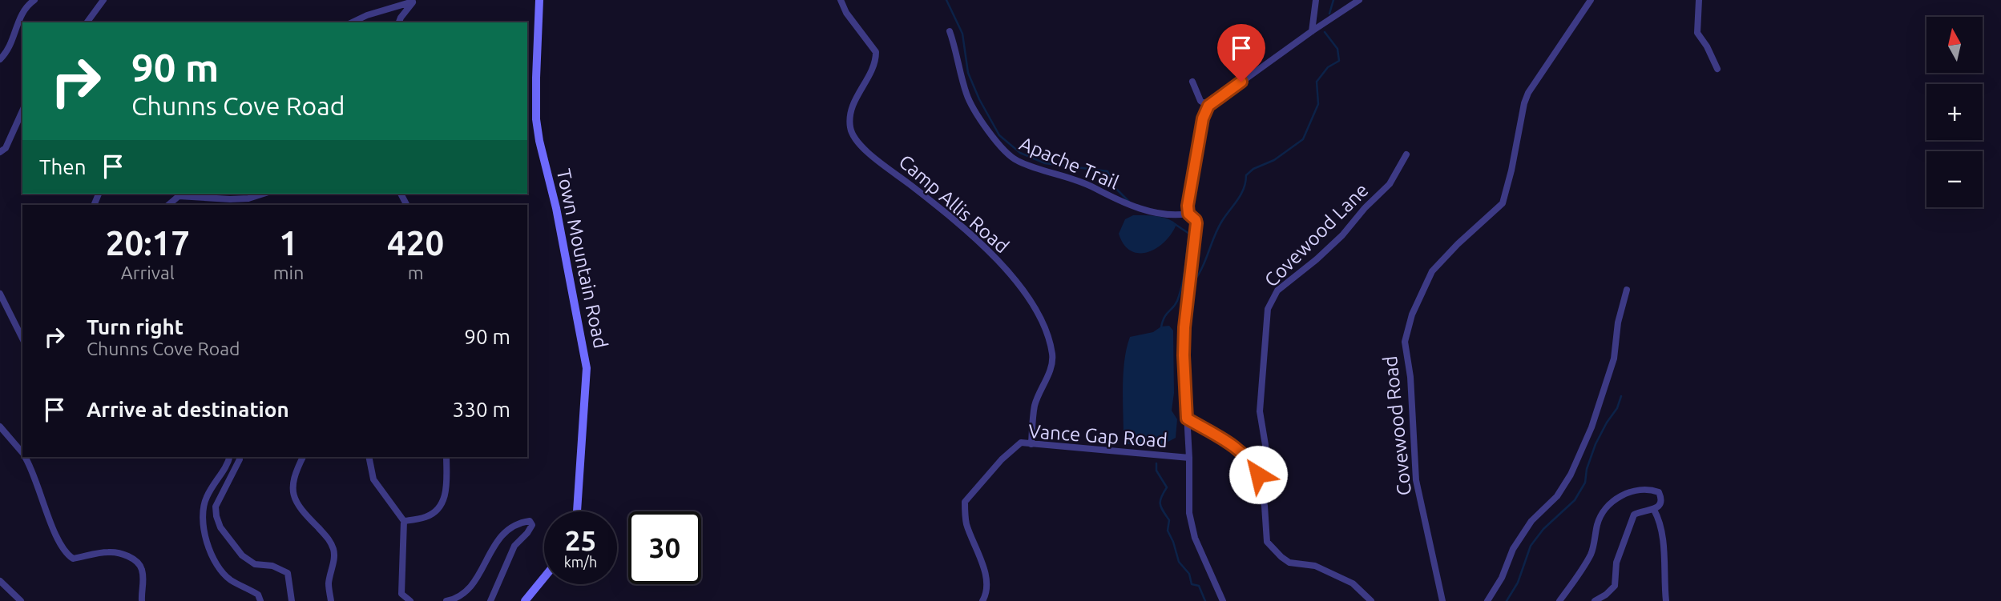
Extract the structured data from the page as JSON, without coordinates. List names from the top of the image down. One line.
{"streets":{"main road":["Town Mountain Road"],"street":["Apache Trail","Camp Allis Road","Covewood Lane","Covewood Road","Vance Gap Road"]},"crossings":[["Camp Allis Road","Vance Gap Road"]],"north":"top","page":{"map_buttons":["+","−"],"turn":["90 m","Chunns Cove Road"],"then":"Then","eta":["20:17","Arrival","1","min","420","m"],"list":[{"name":"Turn right","note":"Chunns Cove Road","value":"90 m"},{"name":"Arrive at destination","value":"330 m"}],"speed":"25 km/h","limit":"30"}}
